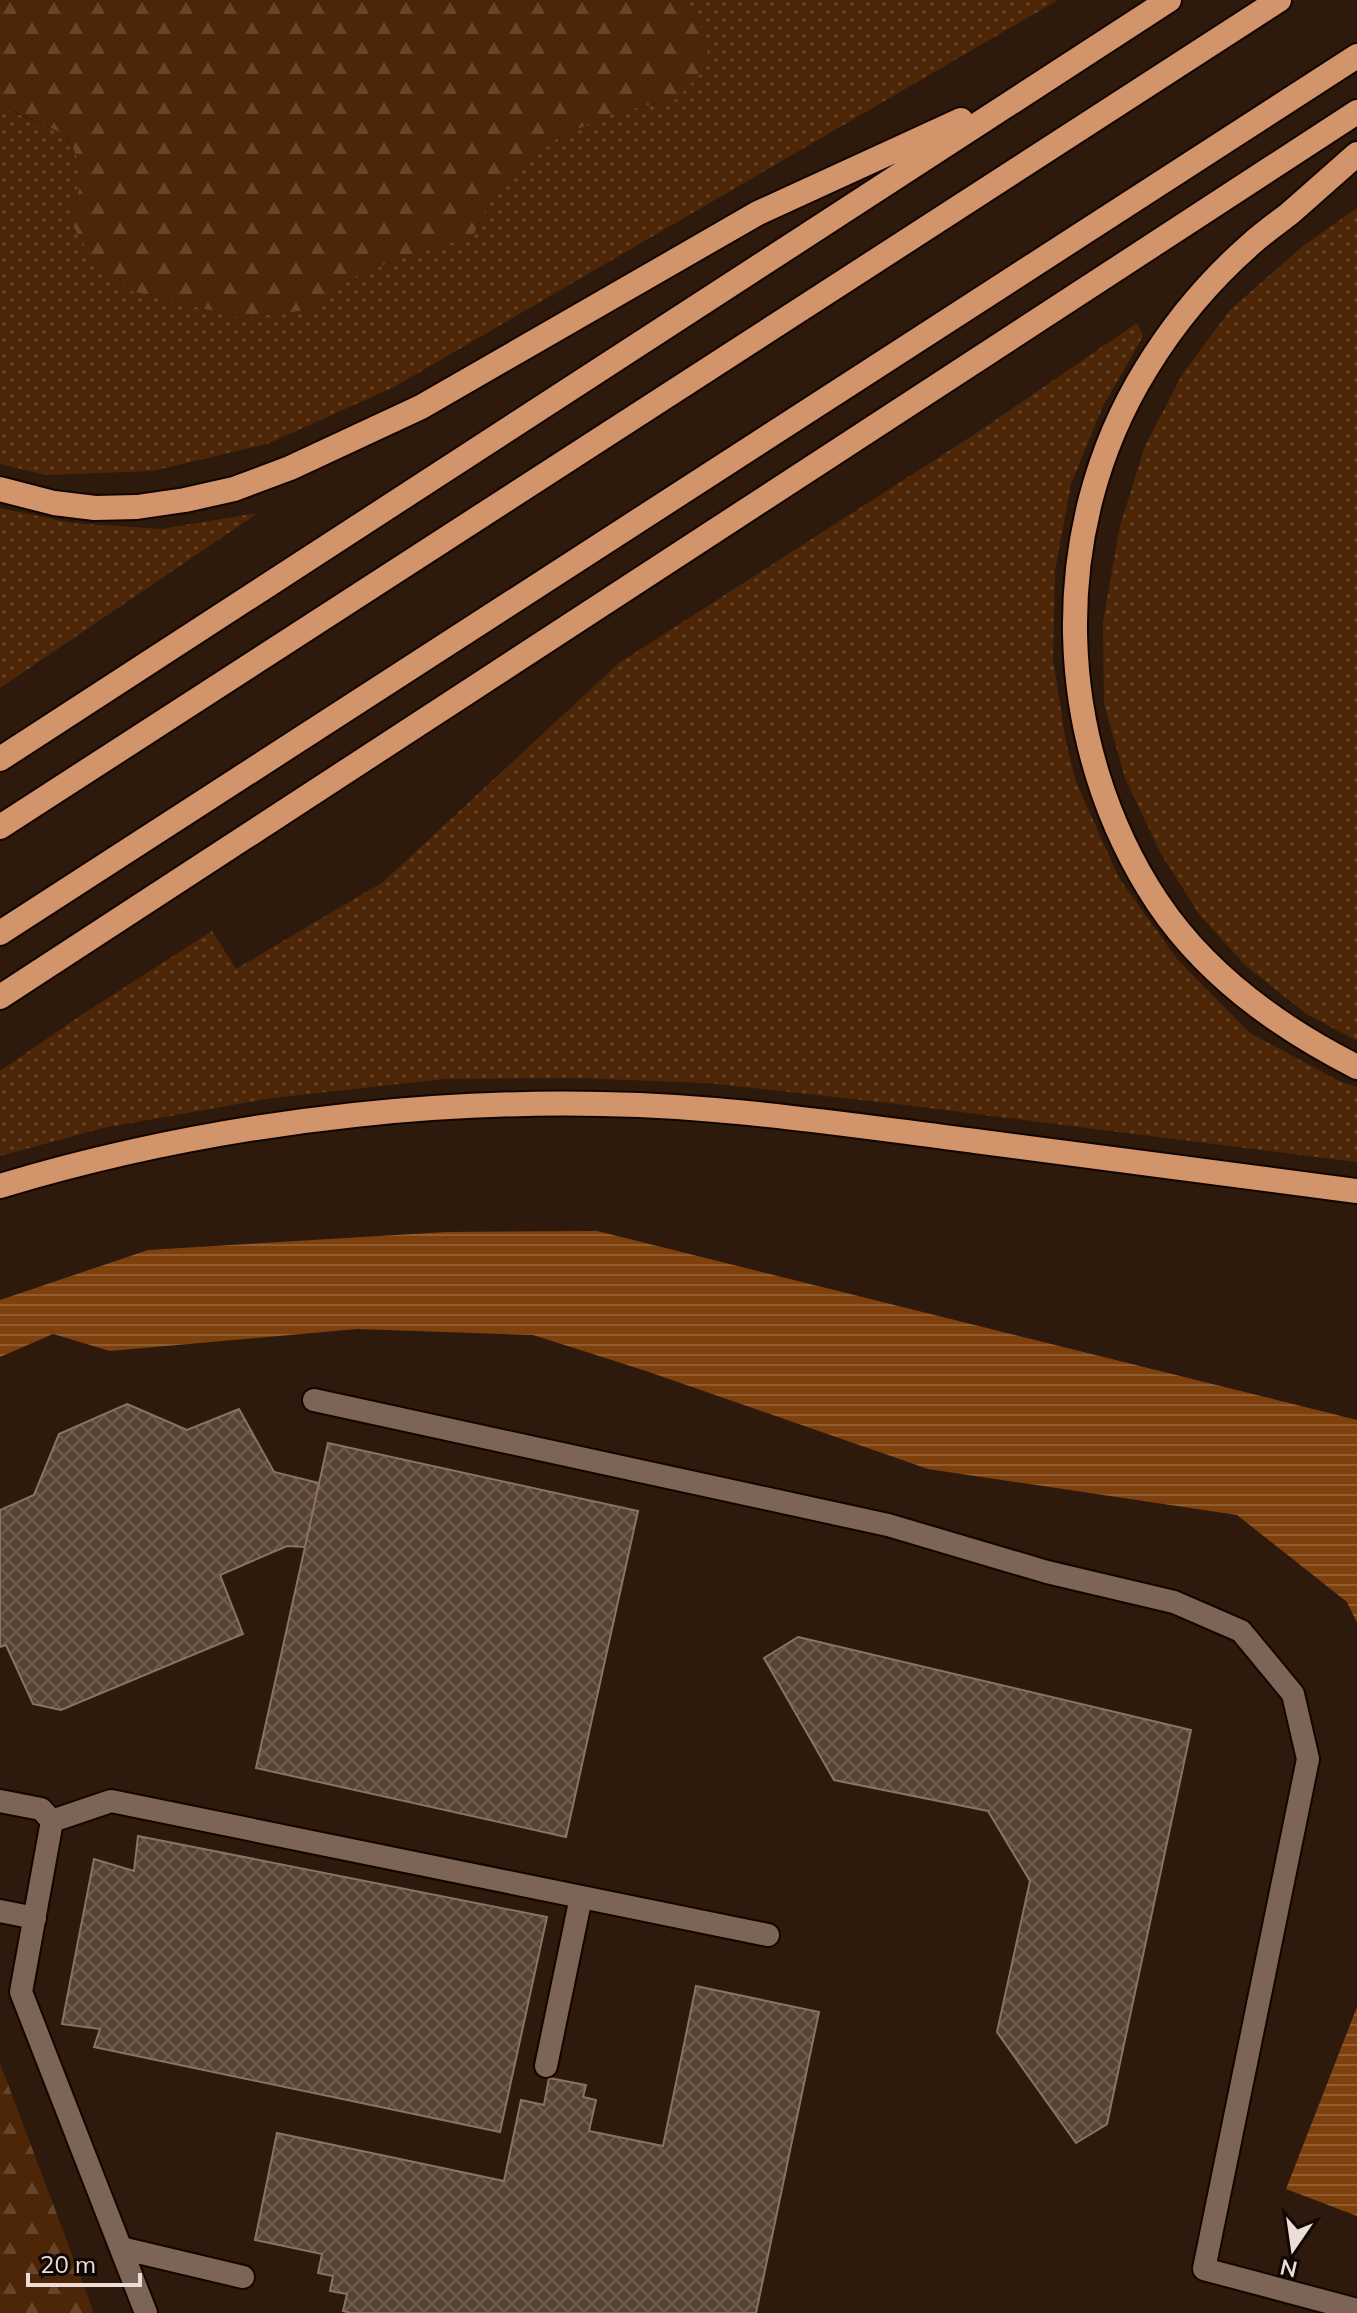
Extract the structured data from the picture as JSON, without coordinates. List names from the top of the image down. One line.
{"scale_bar":"20 m","north":"bottom"}
